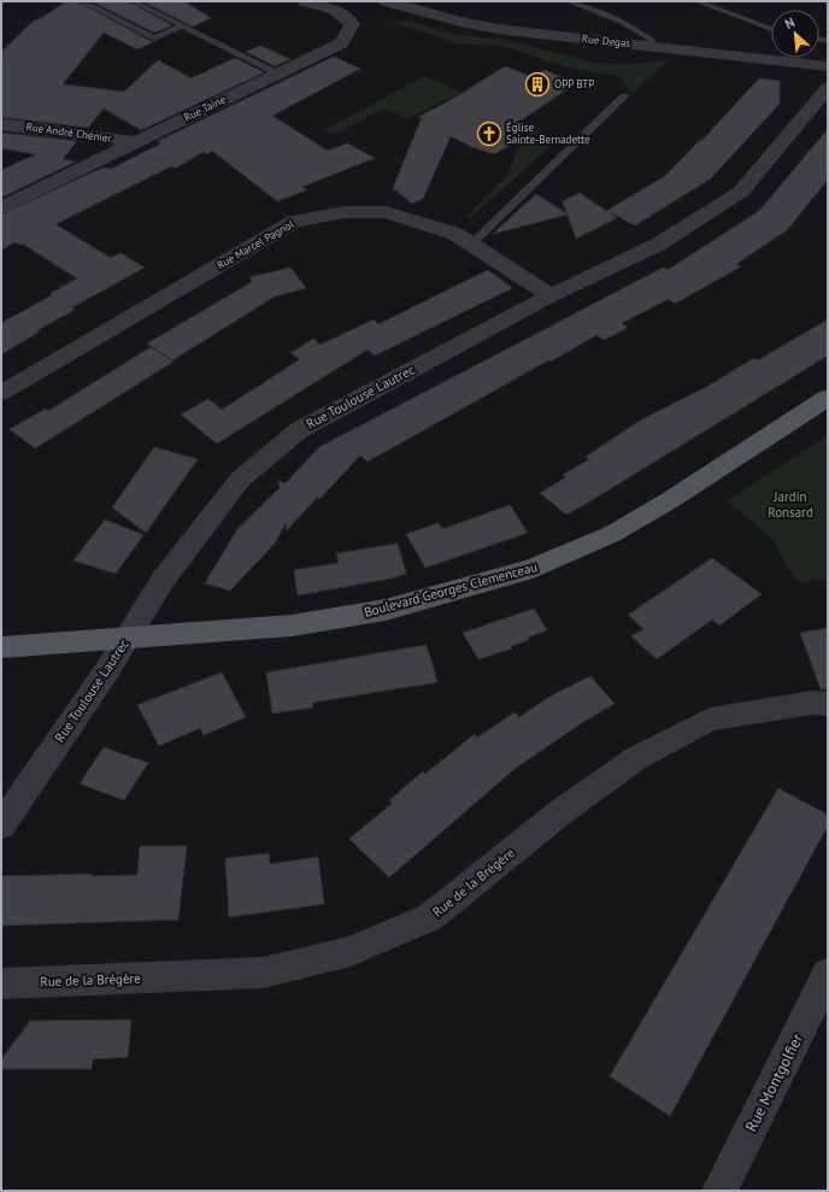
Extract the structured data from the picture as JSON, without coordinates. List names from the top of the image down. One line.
{"streets":{"main road":["Boulevard Georges Clemenceau"],"street":["Rue Degas","Rue Taine","Rue André Chénier","Rue Marcel Pagnol","Rue Toulouse Lautrec","Rue de la Brégère","Rue Montgolfier"]},"crossings":[["Rue Taine","Rue André Chénier"],["Rue Marcel Pagnol","Rue Toulouse Lautrec"],["Rue Toulouse Lautrec","Boulevard Georges Clemenceau"]],"parks":["Jardin Ronsard"],"places":{"building":["OPP BTP"],"church":["Église Sainte-Bernadette"]},"north":"top left"}
